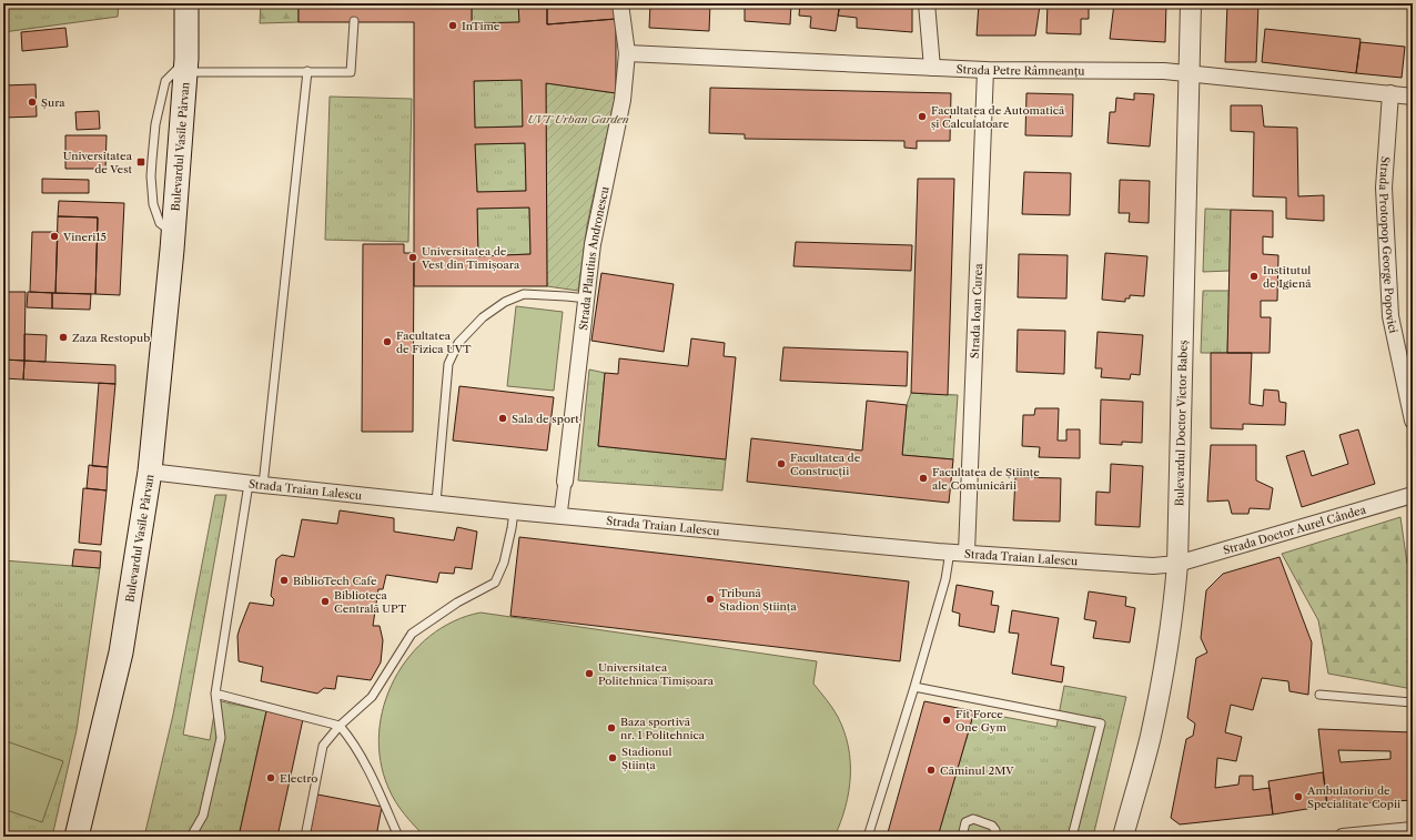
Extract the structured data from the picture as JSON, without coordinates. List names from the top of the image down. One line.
{"streets":{"main road":["Bulevardul Vasile Pârvan"],"street":["Strada Petre Râmneanțu","Strada Protopop George Popovici","Strada Plautius Andronescu","Strada Ioan Curea","Bulevardul Doctor Victor Babeș","Strada Traian Lalescu","Strada Doctor Aurel Cândea"]},"crossings":[["Strada Petre Râmneanțu","Strada Protopop George Popovici"],["Strada Petre Râmneanțu","Strada Plautius Andronescu"],["Strada Petre Râmneanțu","Strada Ioan Curea"],["Strada Petre Râmneanțu","Bulevardul Doctor Victor Babeș"],["Bulevardul Vasile Pârvan","Strada Traian Lalescu"],["Strada Plautius Andronescu","Strada Traian Lalescu"],["Strada Ioan Curea","Strada Traian Lalescu"],["Bulevardul Doctor Victor Babeș","Strada Traian Lalescu"],["Bulevardul Doctor Victor Babeș","Strada Doctor Aurel Cândea"],["Strada Traian Lalescu","Strada Doctor Aurel Cândea"]],"parks":["UVT Urban Garden"],"places":{"other":["InTime","Șura","Facultatea de Automatică și Calculatoare","Vineri15","Universitatea de Vest din Timișoara","Institutul de Igienă","Zaza Restopub","Facultatea de Fizica UVT","Sala de sport","Facultatea de Construcții","Facultatea de Științe ale Comunicării","BiblioTech Cafe","Tribună Stadion Știința","Biblioteca Centrală UPT","Universitatea Politehnica Timișoara","Fit Force One Gym","Baza sportivă nr. 1 Politehnica","Stadionul Știința","Căminul 2MV","Electro","Ambulatoriu de Specialitate Copii"],"transit":["Universitatea de Vest"]}}
